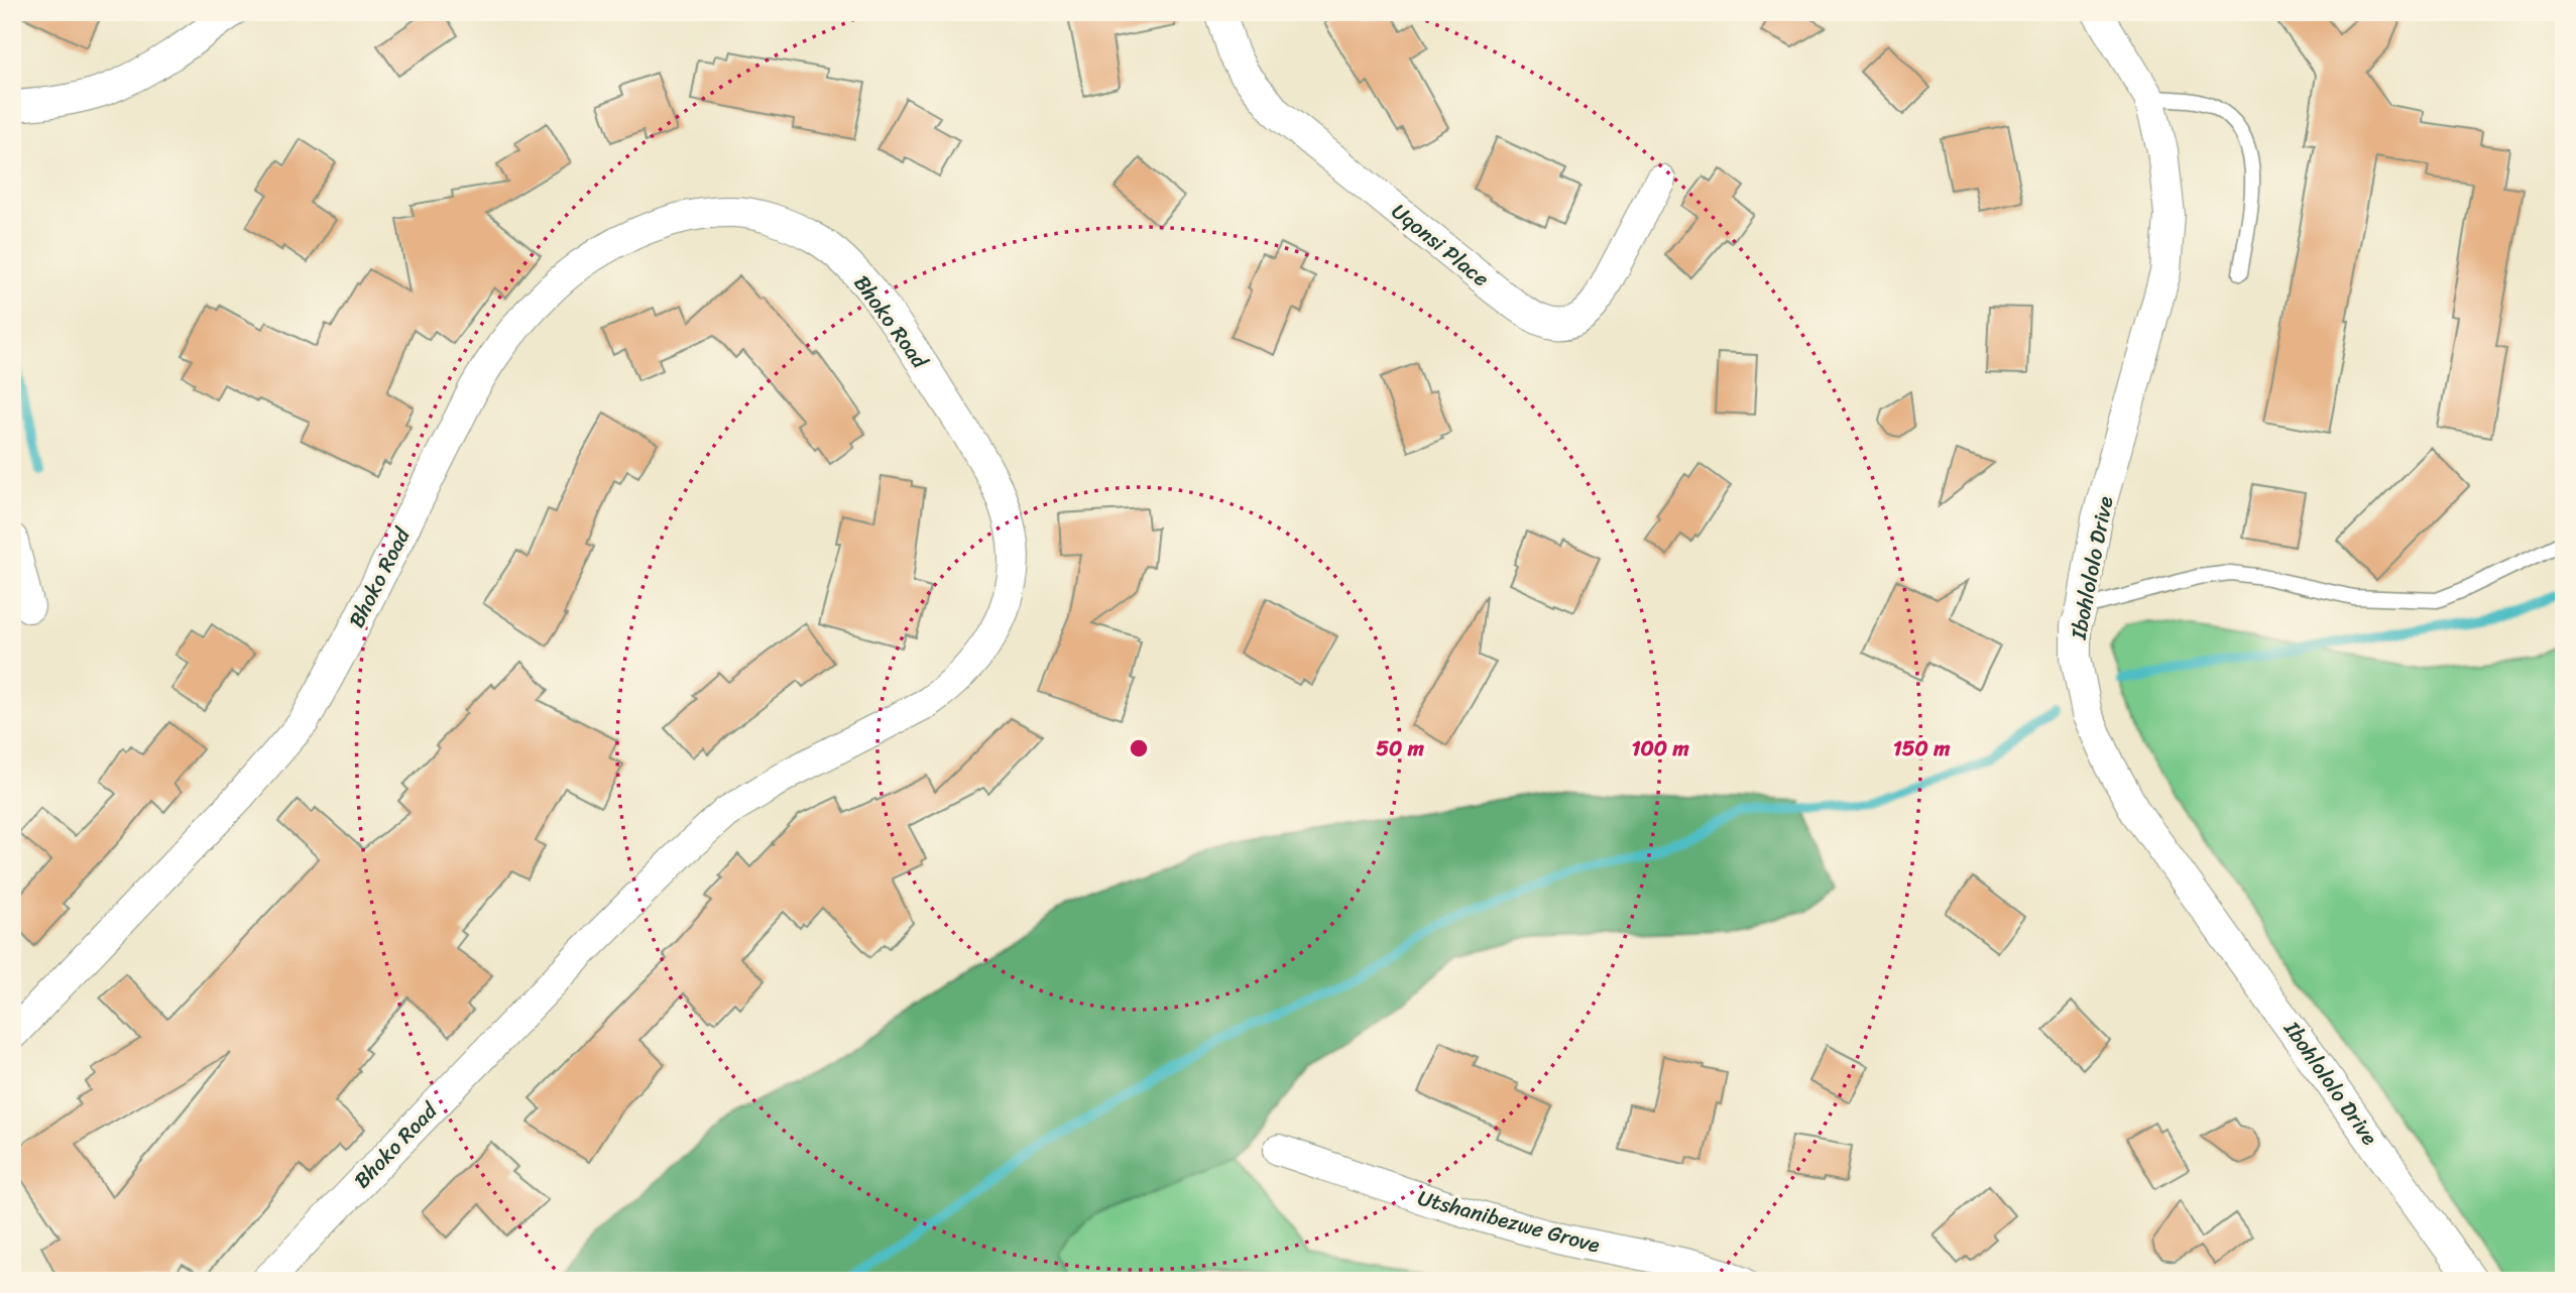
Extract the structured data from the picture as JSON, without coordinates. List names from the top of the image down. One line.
{"streets":{"street":["Uqonsi Place","Bhoko Road","Ibohlololo Drive","Utshanibezwe Grove"]},"rings":["50 m","100 m","150 m"]}
